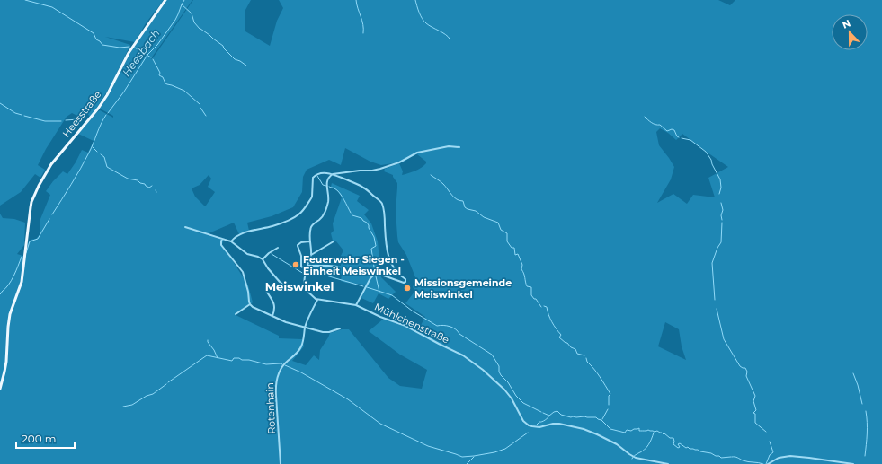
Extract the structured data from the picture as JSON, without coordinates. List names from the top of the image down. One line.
{"streets":{"main road":["Heesstraße"],"street":["Mühlchenstraße","Rotenhain"]},"crossings":[["Mühlchenstraße","Rotenhain"]],"districts":["Meiswinkel"],"water":["Heesbach"],"places":["Feuerwehr Siegen - Einheit Meiswinkel","Missionsgemeinde Meiswinkel"],"scale_bar":"200 m","north":"top"}
